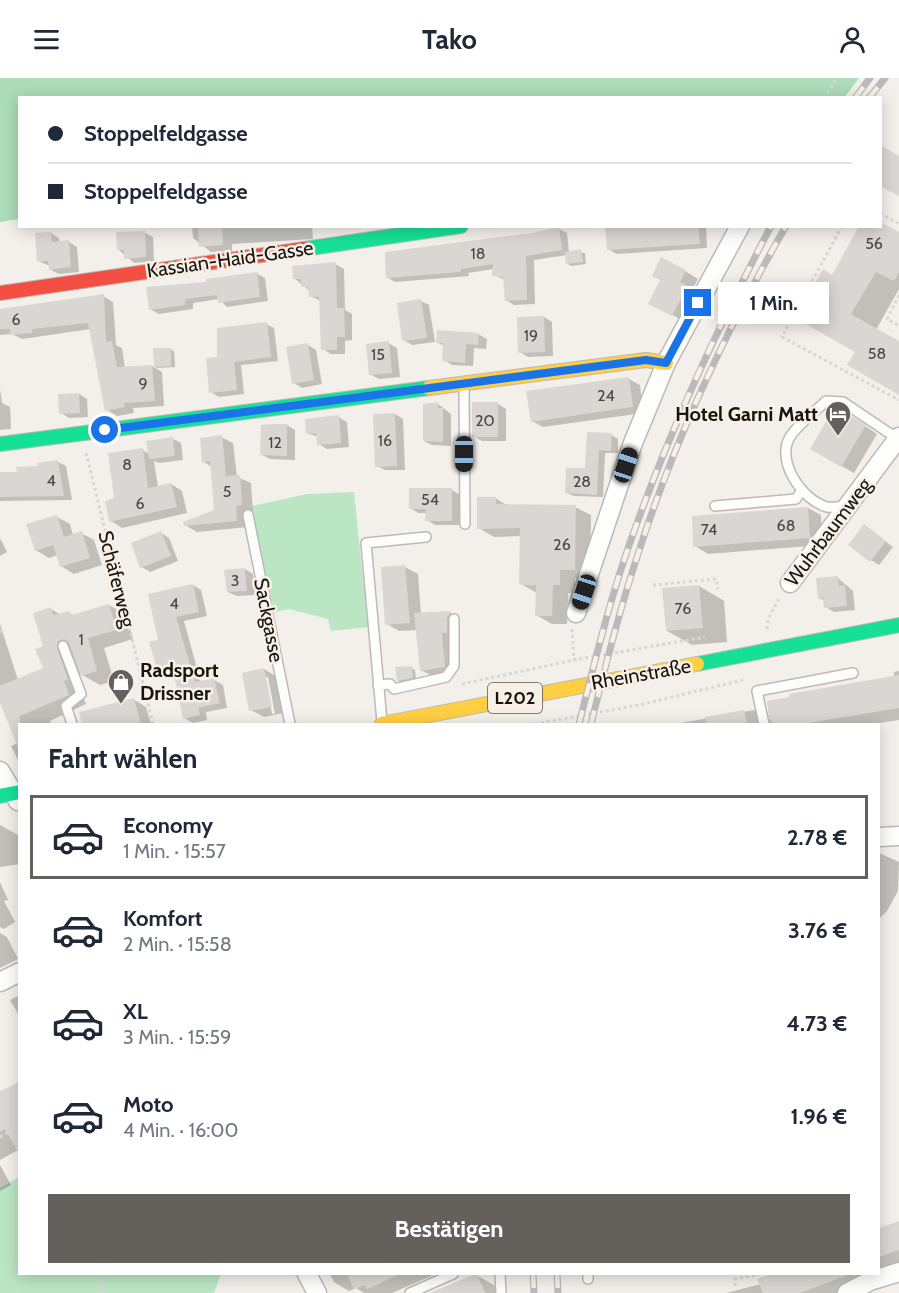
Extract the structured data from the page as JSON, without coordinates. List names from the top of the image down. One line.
{"streets":{"street":["Kassian-Haid-Gasse","Wuhrbaumweg","Rheinstraße","L202"],"lane":["Sackgasse"],"path":["Schäferweg"]},"places":{"hotel":["Hotel Garni Matt"],"shop":["Radsport Drissner"]},"house_numbers":["56","18","6","19","58","15","9","24","20","16","12","8","4","28","5","54","6","68","74","26","3","4","76","1"],"page":{"header":"Tako","banner":["Stoppelfeldgasse","Stoppelfeldgasse"],"bubble":"1 Min.","heading":"Fahrt wählen","list":[{"name":"Economy","note":"1 Min. · 15:57","value":"2.78 €"},{"name":"Komfort","note":"2 Min. · 15:58","value":"3.76 €"},{"name":"XL","note":"3 Min. · 15:59","value":"4.73 €"},{"name":"Moto","note":"4 Min. · 16:00","value":"1.96 €"}],"buttons":"Bestätigen"}}
